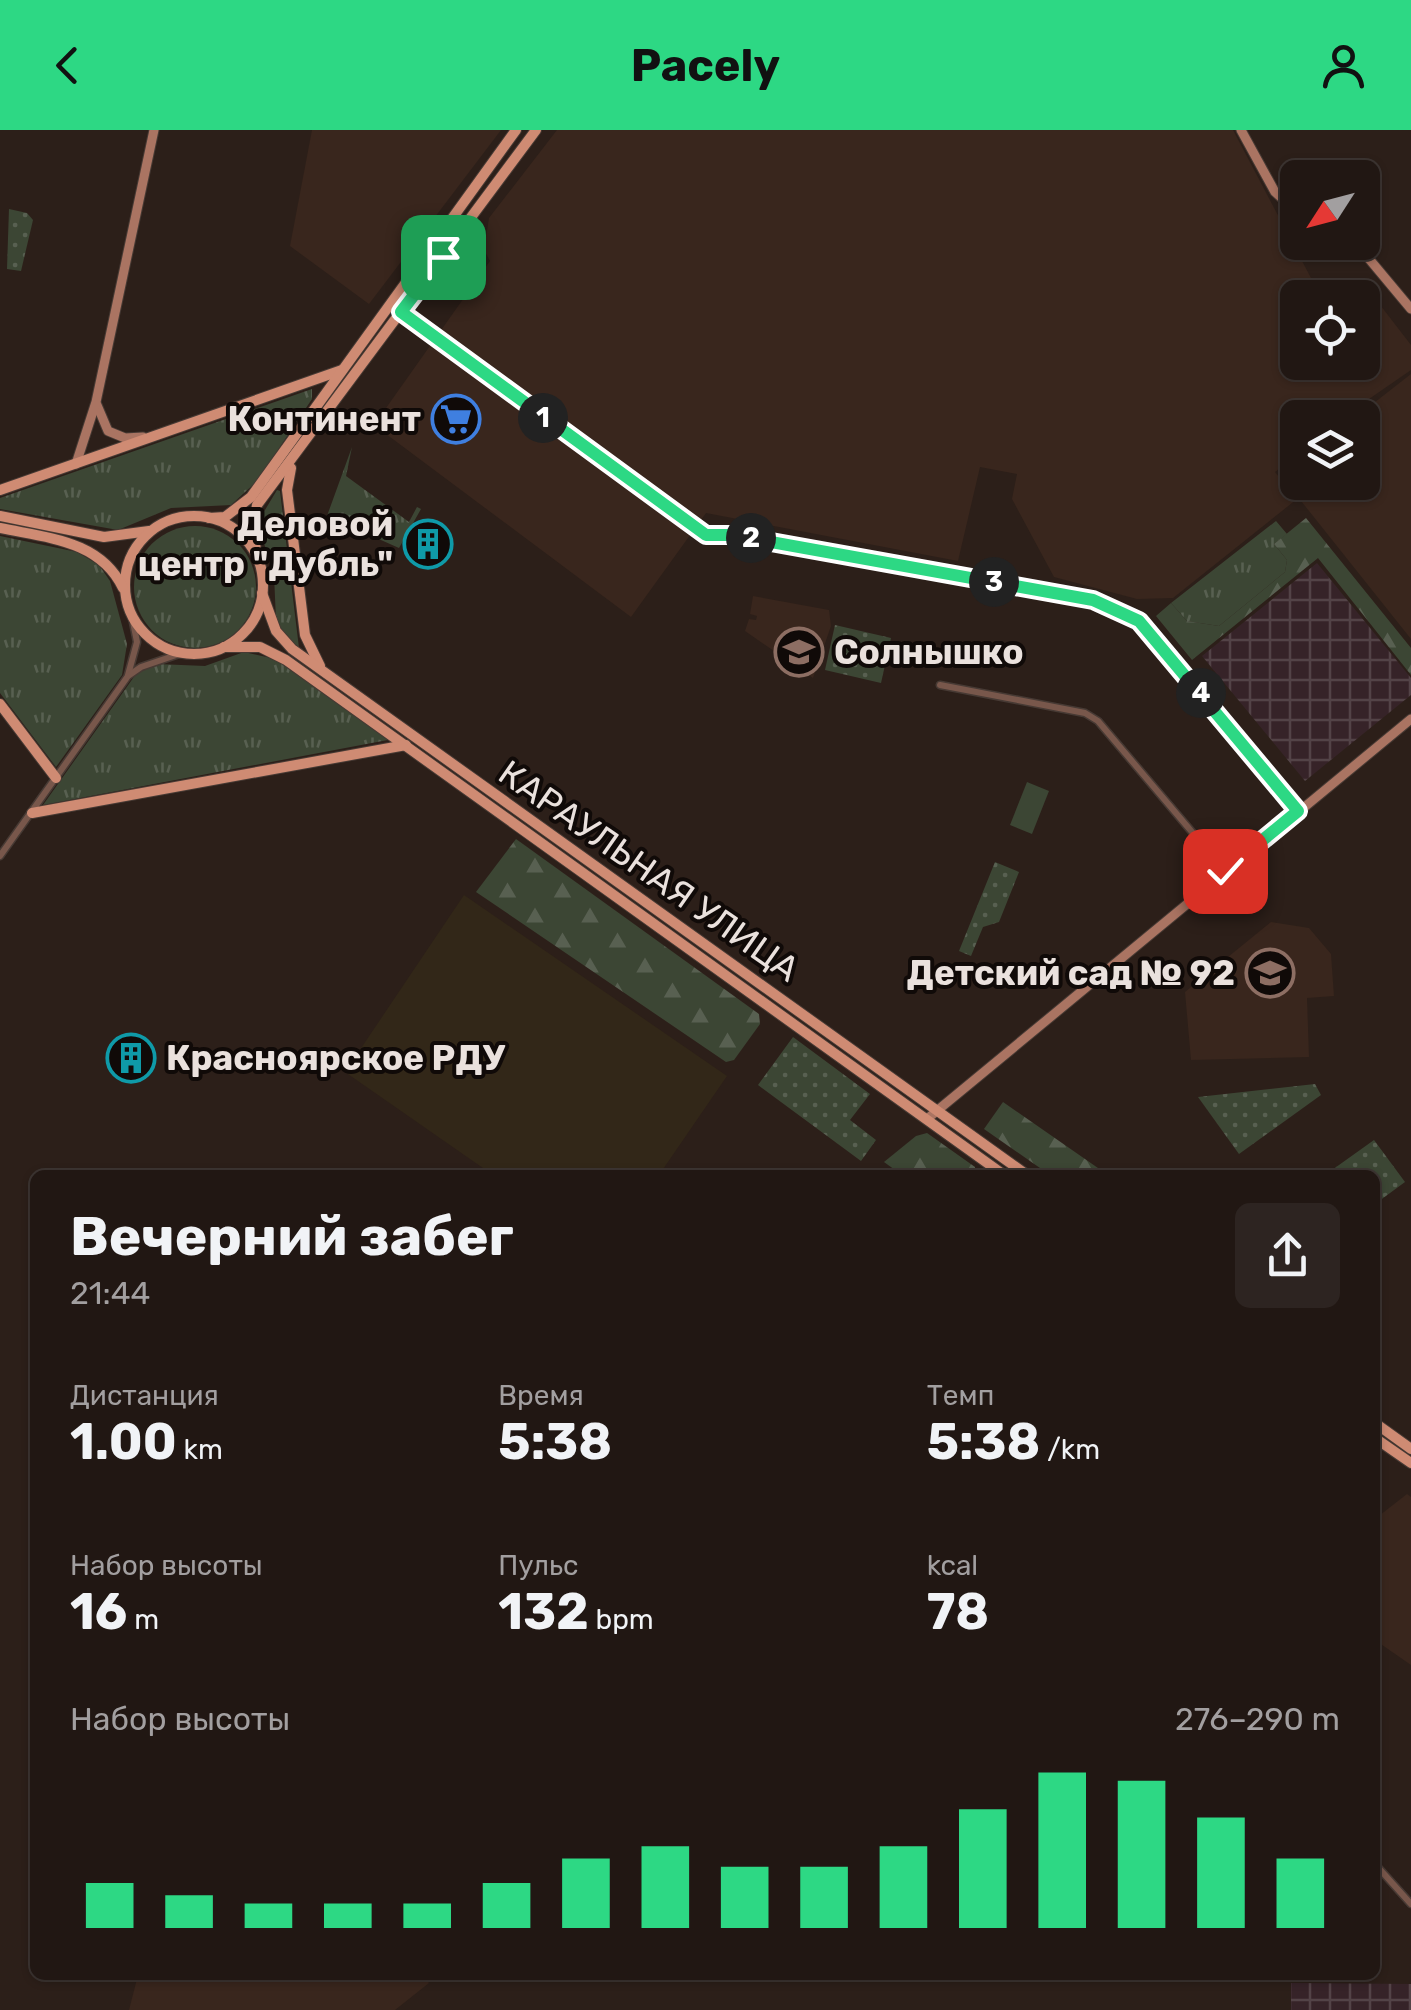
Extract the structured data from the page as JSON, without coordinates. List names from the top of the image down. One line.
{"streets":{"main road":["КАРАУЛЬНАЯ УЛИЦА"]},"places":{"supermarket":["Континент"],"building":["Деловой центр \"Дубль\"","Красноярское РДУ"],"school or university":["Солнышко","Детский сад № 92"]},"north":"bottom left","page":{"header":"Pacely","pins":["1","2","3","4"],"heading":["Вечерний забег","21:44"],"stats":[["Дистанция","1.00 km"],["Время","5:38"],["Темп","5:38 /km"],["Набор высоты","16 m"],["Пульс","132 bpm"],["kcal","78"]],"chart":["Набор высоты","276–290 m"]}}
